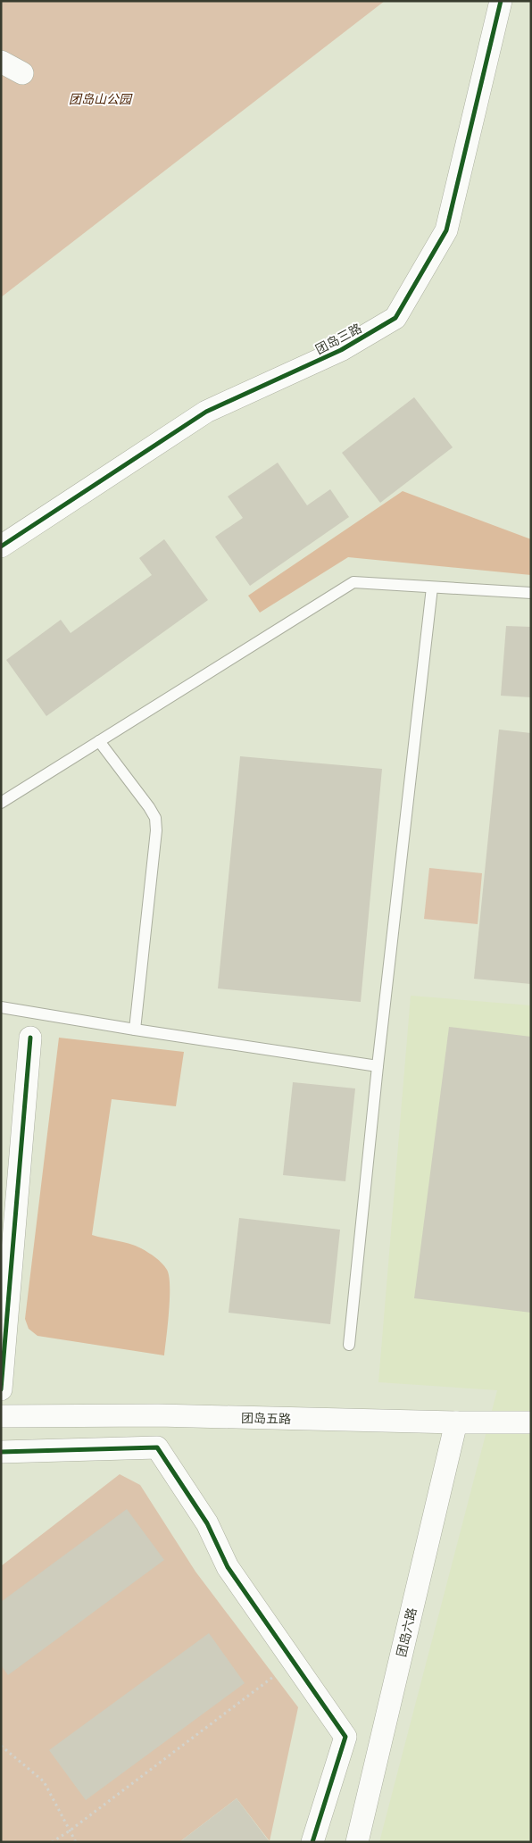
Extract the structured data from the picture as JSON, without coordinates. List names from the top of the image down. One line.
{"streets":{"street":["团岛三路","团岛五路","团岛六路"]},"crossings":[["团岛五路","团岛六路"]],"parks":["团岛山公园"]}
